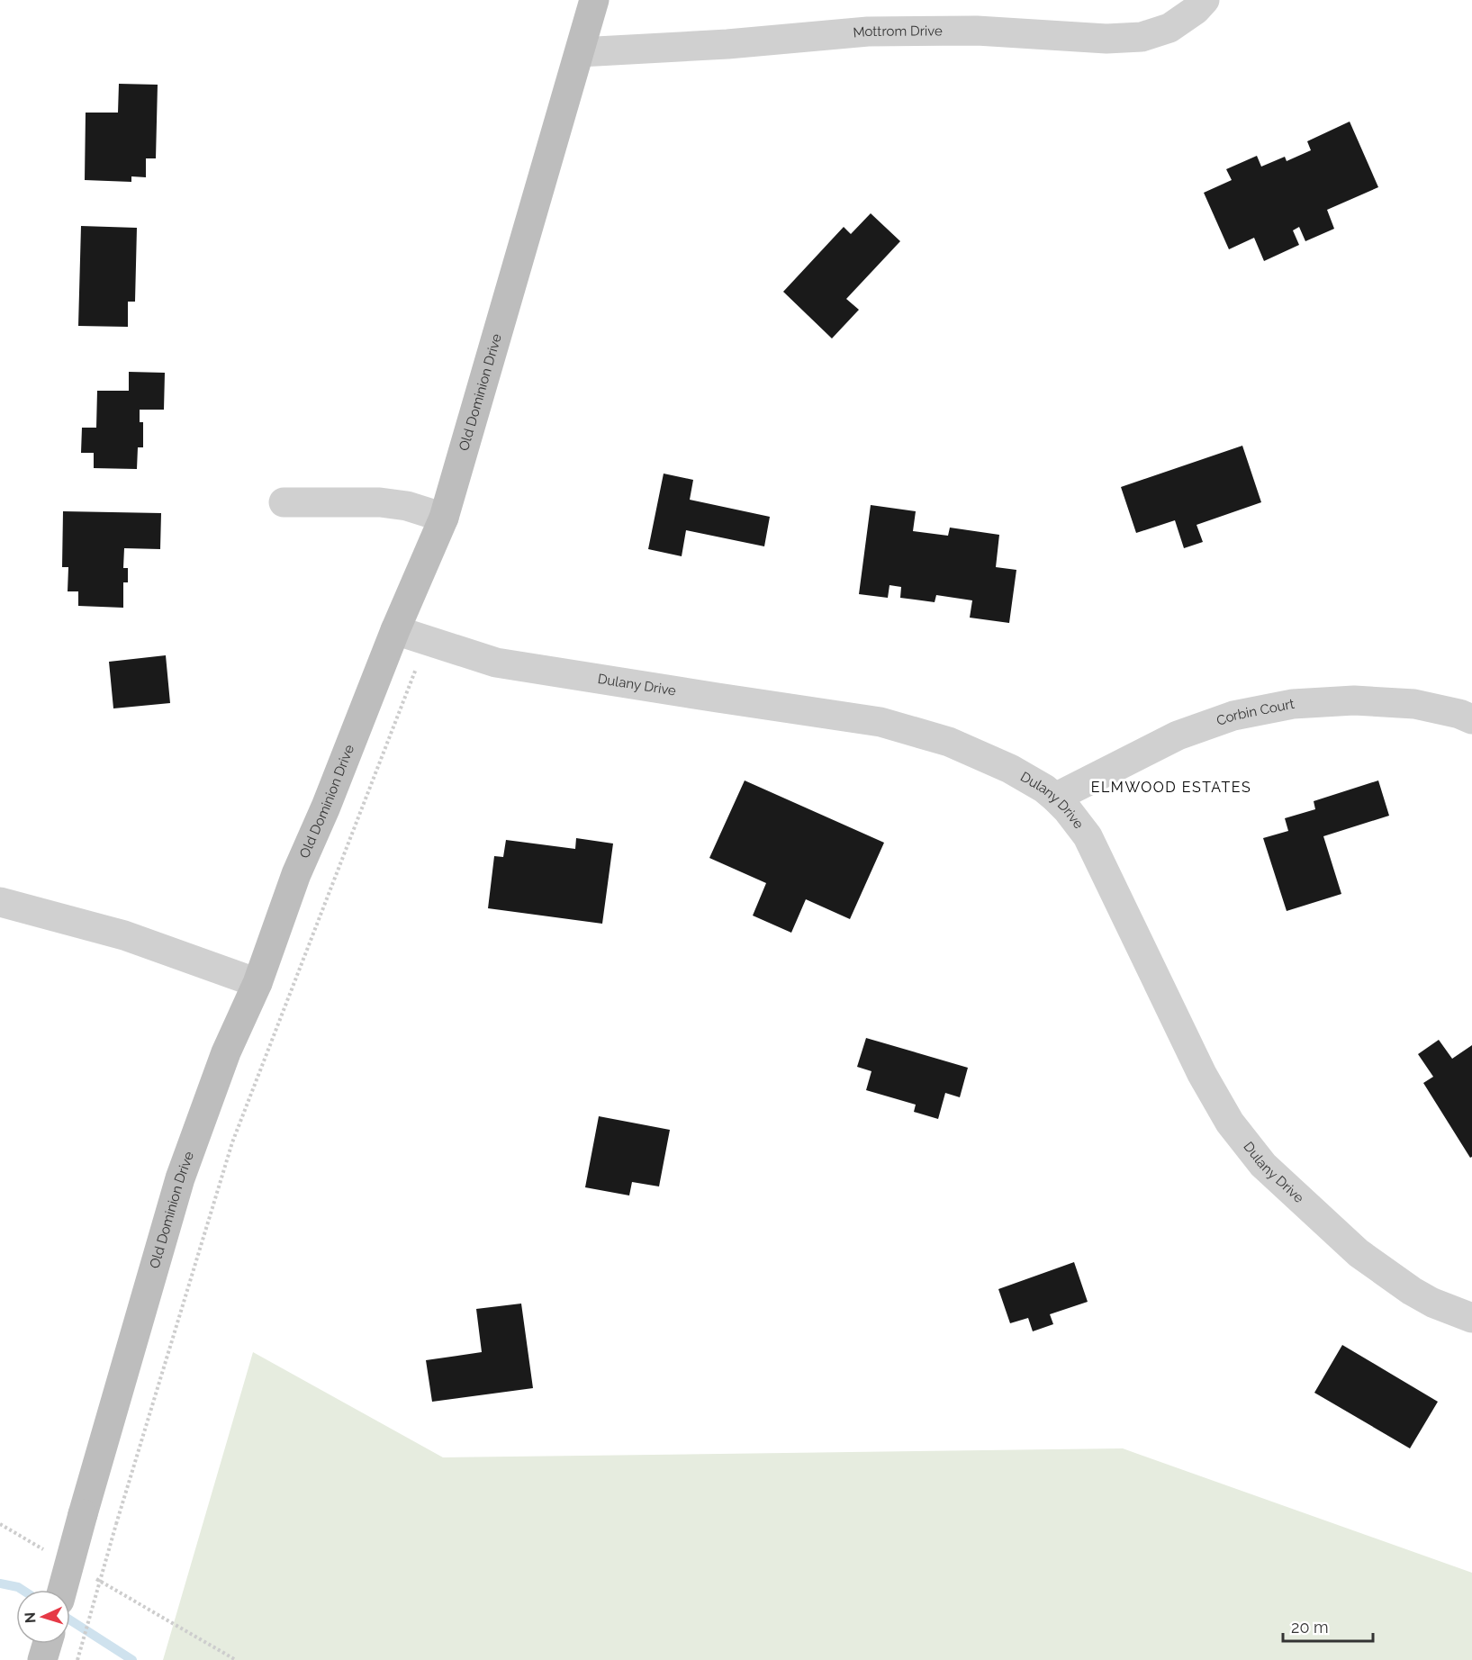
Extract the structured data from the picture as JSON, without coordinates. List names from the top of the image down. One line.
{"streets":{"main road":["Old Dominion Drive"],"street":["Mottrom Drive","Dulany Drive","Corbin Court"]},"crossings":[["Mottrom Drive","Old Dominion Drive"],["Old Dominion Drive","Dulany Drive"],["Dulany Drive","Corbin Court"]],"districts":["ELMWOOD ESTATES"],"scale_bar":"20 m","north":"left"}
